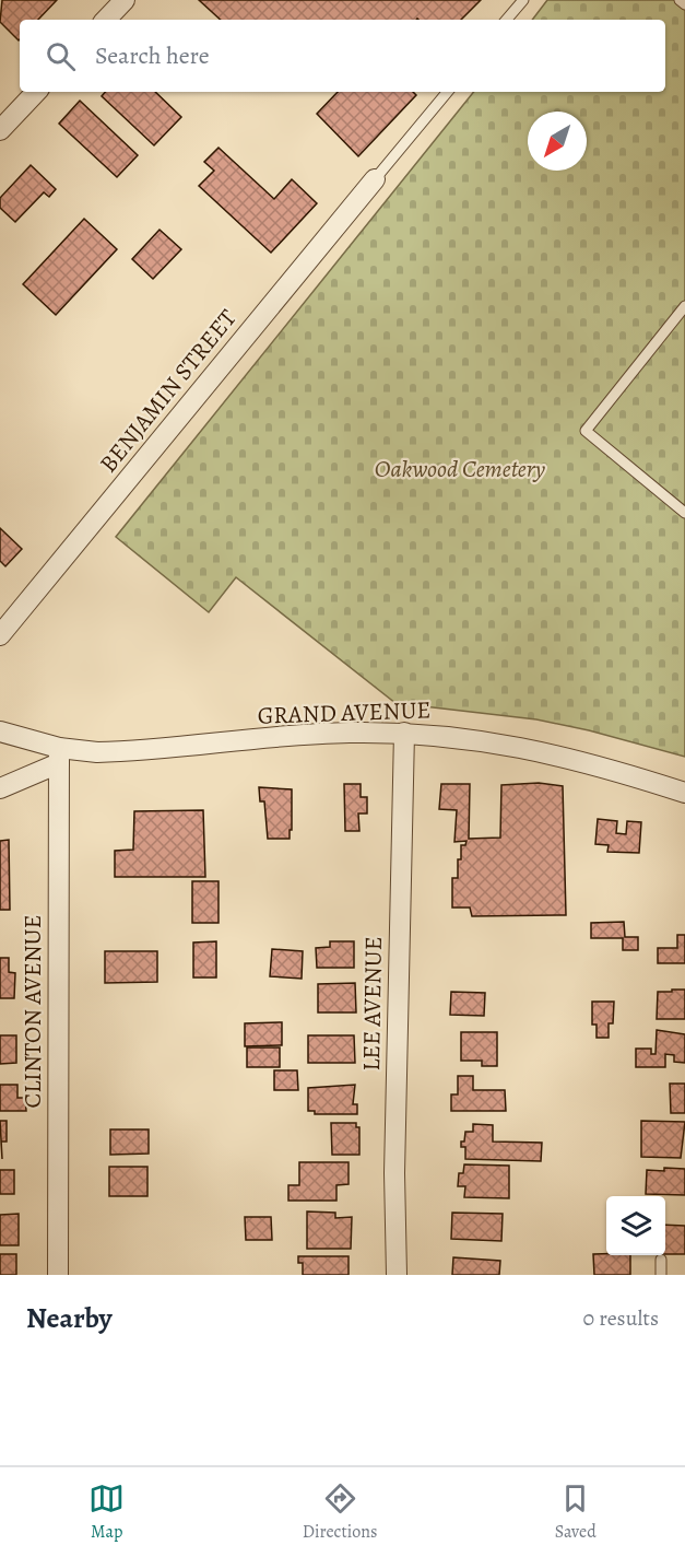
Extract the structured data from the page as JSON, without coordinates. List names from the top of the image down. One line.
{"streets":{"street":["BENJAMIN STREET","GRAND AVENUE","LEE AVENUE","CLINTON AVENUE"]},"crossings":[["GRAND AVENUE","LEE AVENUE"],["GRAND AVENUE","CLINTON AVENUE"]],"parks":["Oakwood Cemetery"],"north":"bottom left","page":{"search":"Search here","heading":["Nearby","0 results"],"nav":["Map","Directions","Saved"]}}
